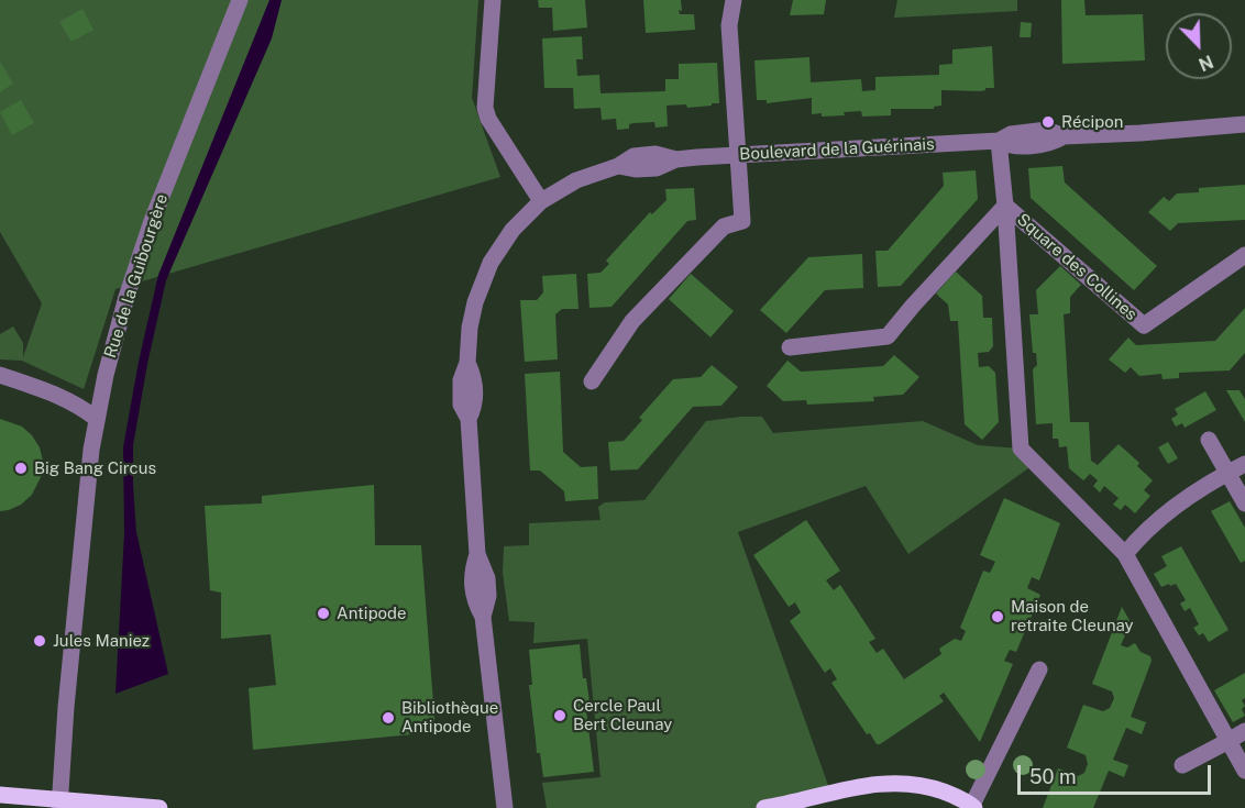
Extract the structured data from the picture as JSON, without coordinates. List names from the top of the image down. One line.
{"streets":{"street":["Boulevard de la Guérinais","Square des Collines","Rue de la Guibourgère"]},"crossings":[["Boulevard de la Guérinais","Square des Collines"]],"places":["Récipon","Big Bang Circus","Antipode","Maison de retraite Cleunay","Jules Maniez","Cercle Paul Bert Cleunay","Bibliothèque Antipode"],"scale_bar":"50 m","north":"bottom right"}
